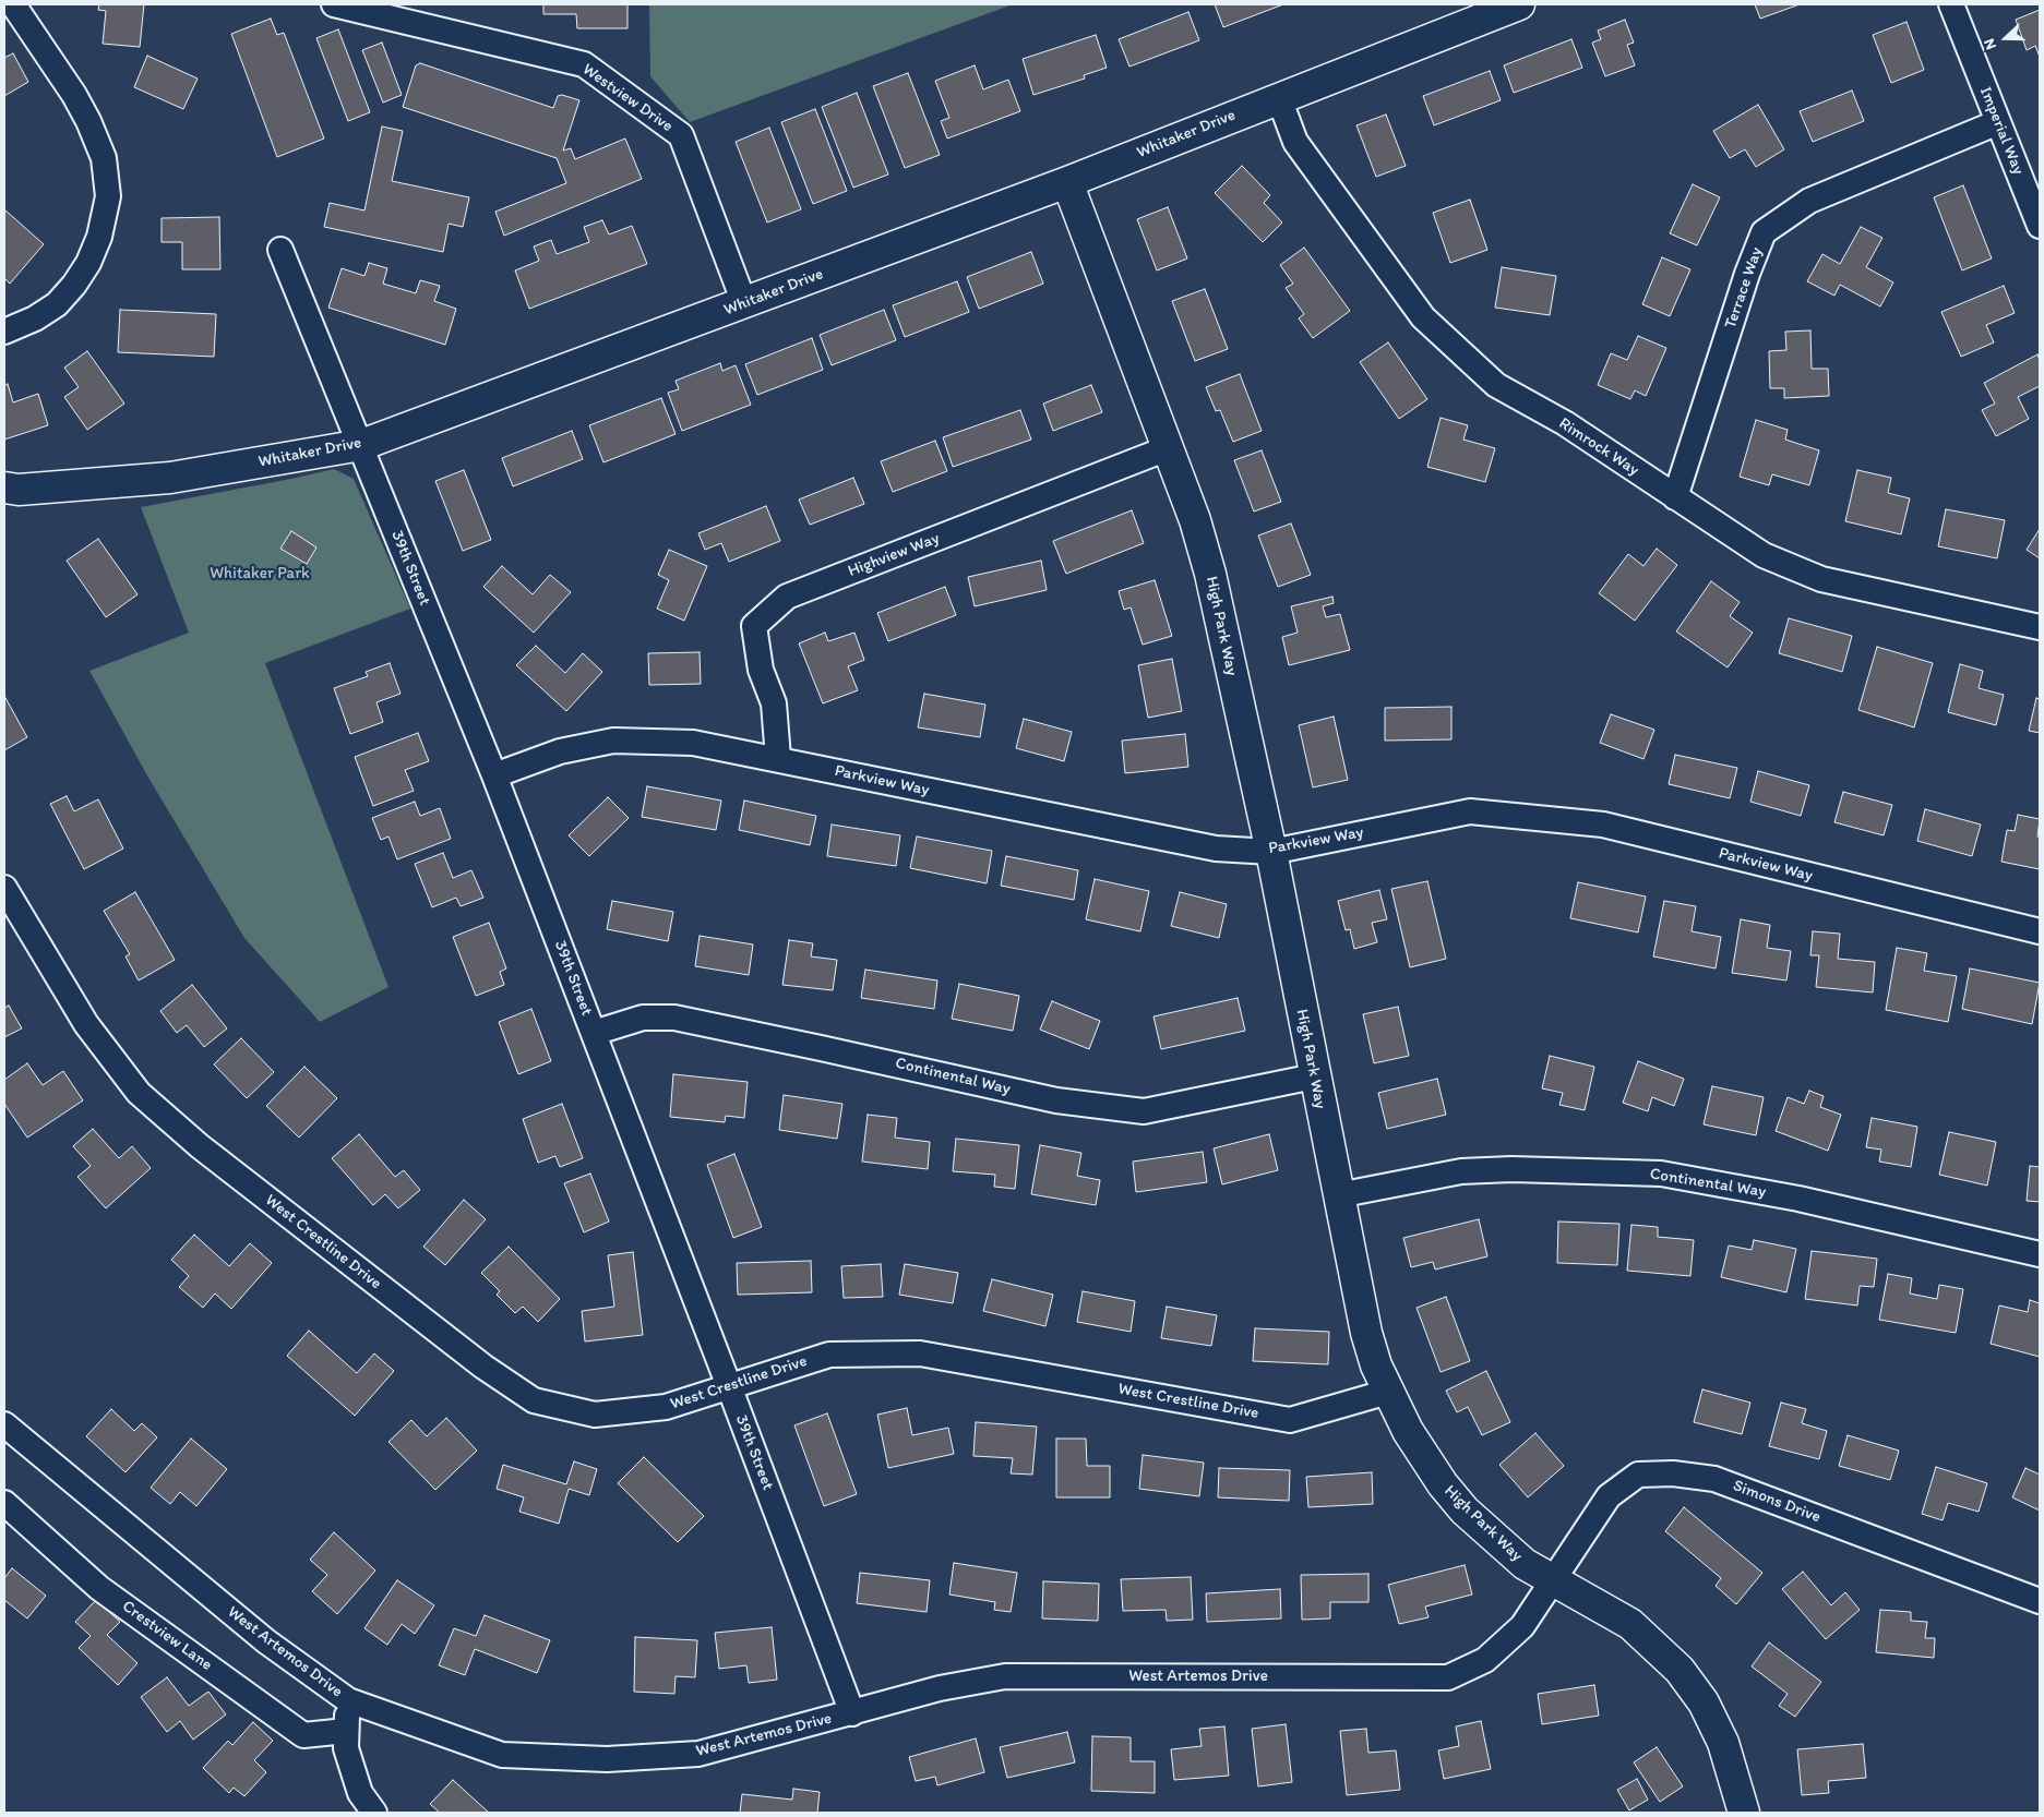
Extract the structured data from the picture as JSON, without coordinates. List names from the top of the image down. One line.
{"streets":{"street":["Westview Drive","Imperial Way","Whitaker Drive","Terrace Way","Rimrock Way","Highview Way","39th Street","High Park Way","Parkview Way","Continental Way","West Crestline Drive","Simons Drive","Crestview Lane","West Artemos Drive"]},"crossings":[["Westview Drive","Whitaker Drive"],["Imperial Way","Terrace Way"],["Whitaker Drive","Rimrock Way"],["Whitaker Drive","39th Street"],["Whitaker Drive","High Park Way"],["Terrace Way","Rimrock Way"],["Highview Way","High Park Way"],["Highview Way","Parkview Way"],["39th Street","Parkview Way"],["39th Street","Continental Way"],["39th Street","West Crestline Drive"],["39th Street","West Artemos Drive"],["High Park Way","Parkview Way"],["High Park Way","Continental Way"],["High Park Way","West Crestline Drive"],["High Park Way","Simons Drive"],["High Park Way","West Artemos Drive"],["Simons Drive","West Artemos Drive"]],"parks":["Whitaker Park"],"north":"left"}
